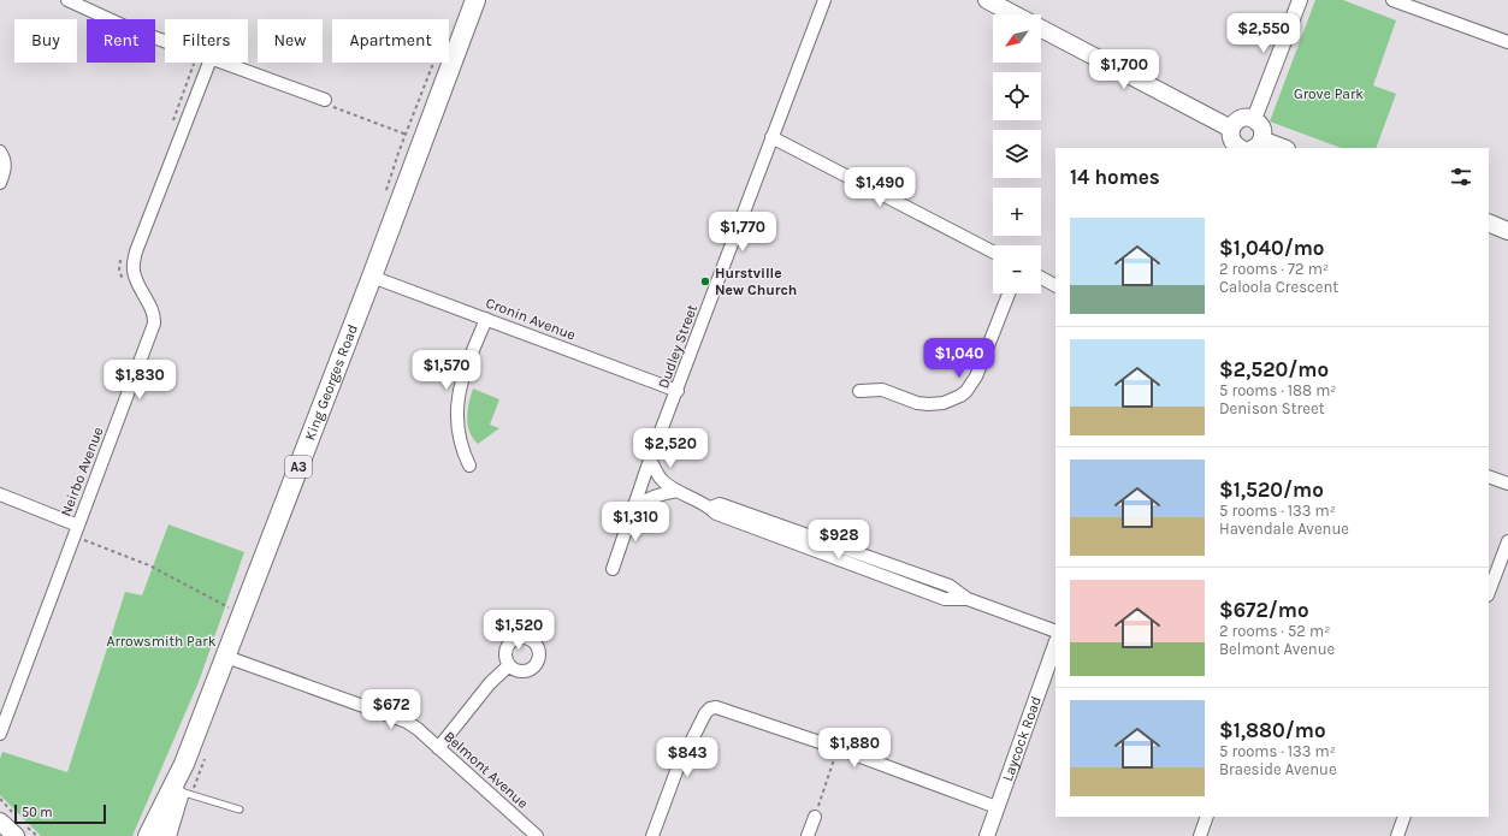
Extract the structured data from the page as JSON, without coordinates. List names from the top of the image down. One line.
{"streets":{"highway":["King Georges Road","A3"],"street":["Cronin Avenue","Dudley Street","Neirbo Avenue","Laycock Road","Belmont Avenue"]},"crossings":[["Cronin Avenue","Dudley Street"],["Cronin Avenue","King Georges Road"],["King Georges Road","Belmont Avenue"]],"parks":["Grove Park","Arrowsmith Park"],"places":["Hurstville New Church"],"scale_bar":"50 m","north":"bottom left","page":{"price":["$2,550","$1,700","$1,490","$1,770","$1,040","$1,570","$1,830","$2,520","$1,310","$928","$1,520","$672","$1,880","$843"],"map_buttons":["+","−"],"chip":["Buy","Rent","Filters","New","Apartment"],"heading":"14 homes","list":[{"name":"$1,040/mo","note":"2 rooms · 72 m² · Caloola Crescent"},{"name":"$2,520/mo","note":"5 rooms · 188 m² · Denison Street"},{"name":"$1,520/mo","note":"5 rooms · 133 m² · Havendale Avenue"},{"name":"$672/mo","note":"2 rooms · 52 m² · Belmont Avenue"},{"name":"$1,880/mo","note":"5 rooms · 133 m² · Braeside Avenue"}],"scale":"50 m"}}
